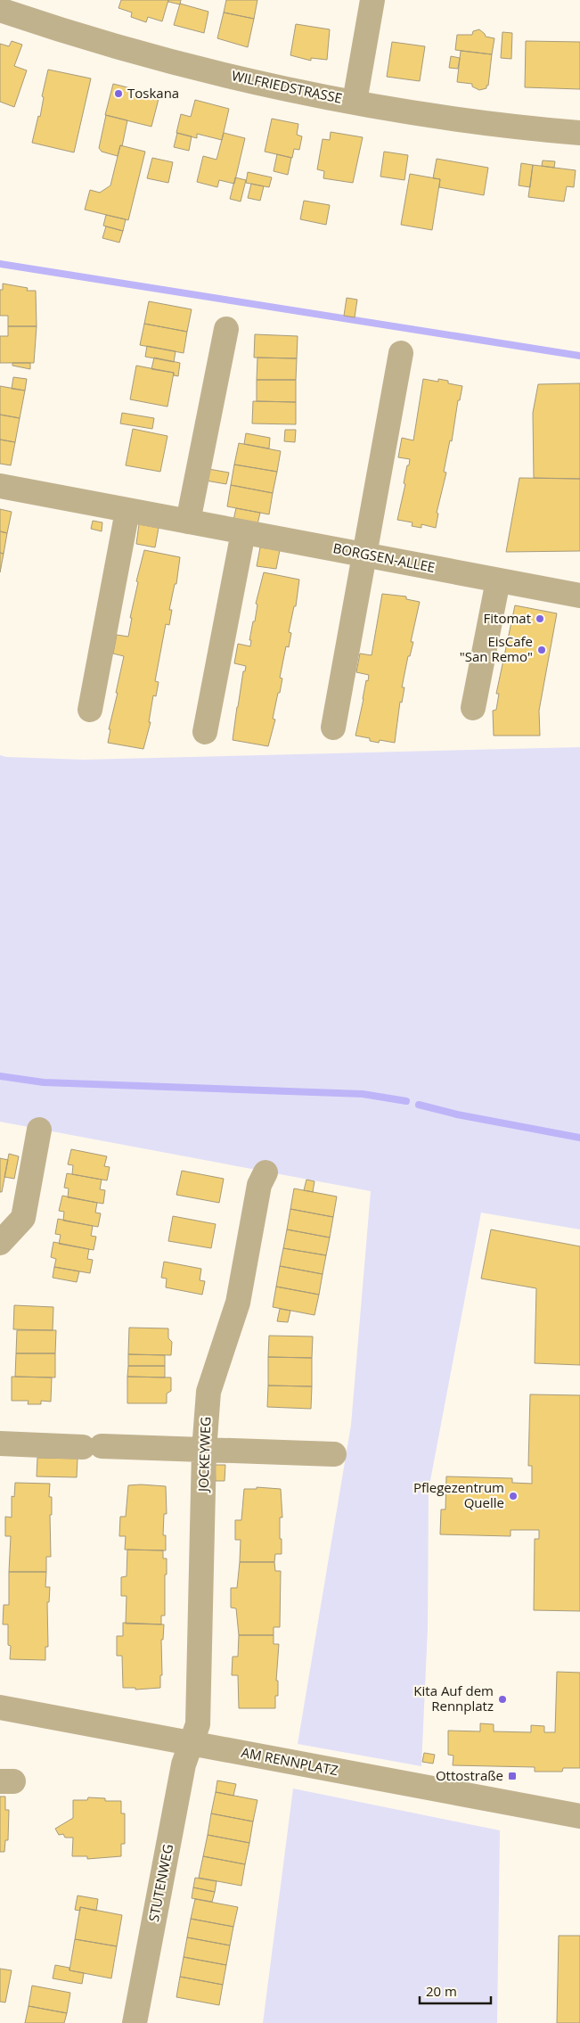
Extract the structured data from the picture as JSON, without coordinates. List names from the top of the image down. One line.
{"streets":{"street":["WILFRIEDSTRASSE","BORGSEN-ALLEE","JOCKEYWEG","AM RENNPLATZ","STUTENWEG"]},"crossings":[["JOCKEYWEG","AM RENNPLATZ"],["JOCKEYWEG","STUTENWEG"],["AM RENNPLATZ","STUTENWEG"]],"places":{"other":["Toskana","Fitomat","EisCafe \"San Remo\"","Pflegezentrum Quelle","Kita Auf dem Rennplatz"],"transit":["Ottostraße"]},"scale_bar":"20 m"}
